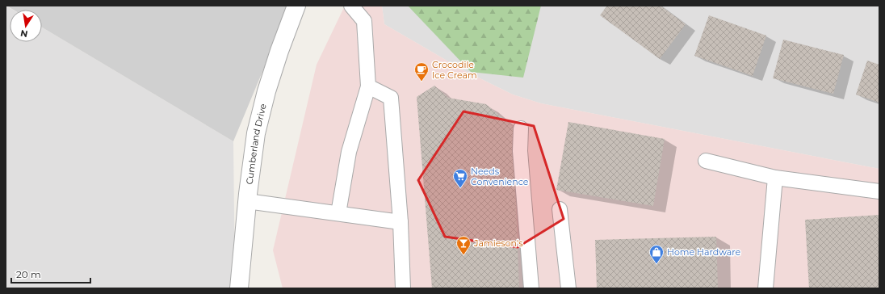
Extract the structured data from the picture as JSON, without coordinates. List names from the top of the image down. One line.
{"streets":{"street":["Cumberland Drive"]},"places":{"cafe":["Crocodile Ice Cream"],"supermarket":["Needs Convenience"],"bar":["Jamieson's"],"shop":["Home Hardware"]},"scale_bar":"20 m","north":"bottom"}
